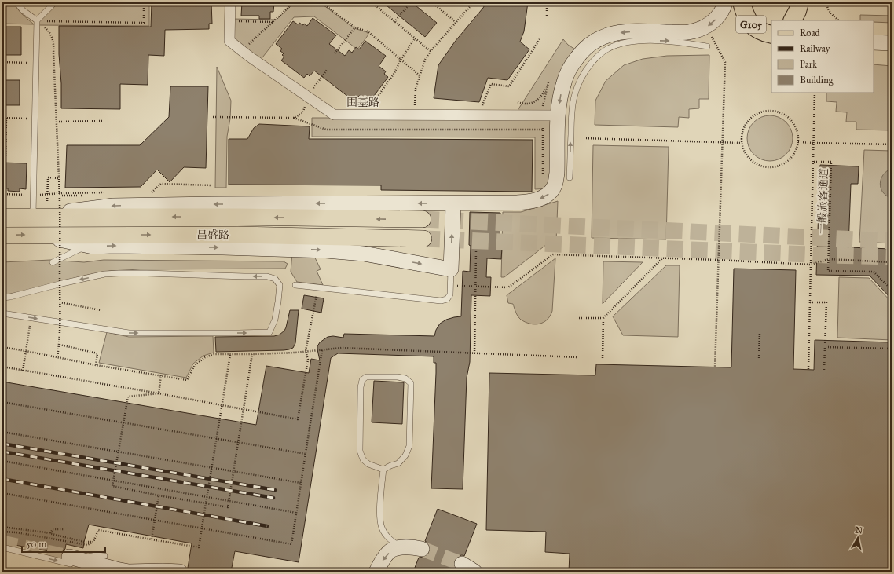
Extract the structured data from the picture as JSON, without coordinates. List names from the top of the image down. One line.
{"streets":{"highway":["G105"],"main road":["昌盛路"],"street":["围基路"],"path":["一般旅客通道"]},"legend":["Road","Railway","Park","Building"],"scale_bar":"50 m","north":"top"}
